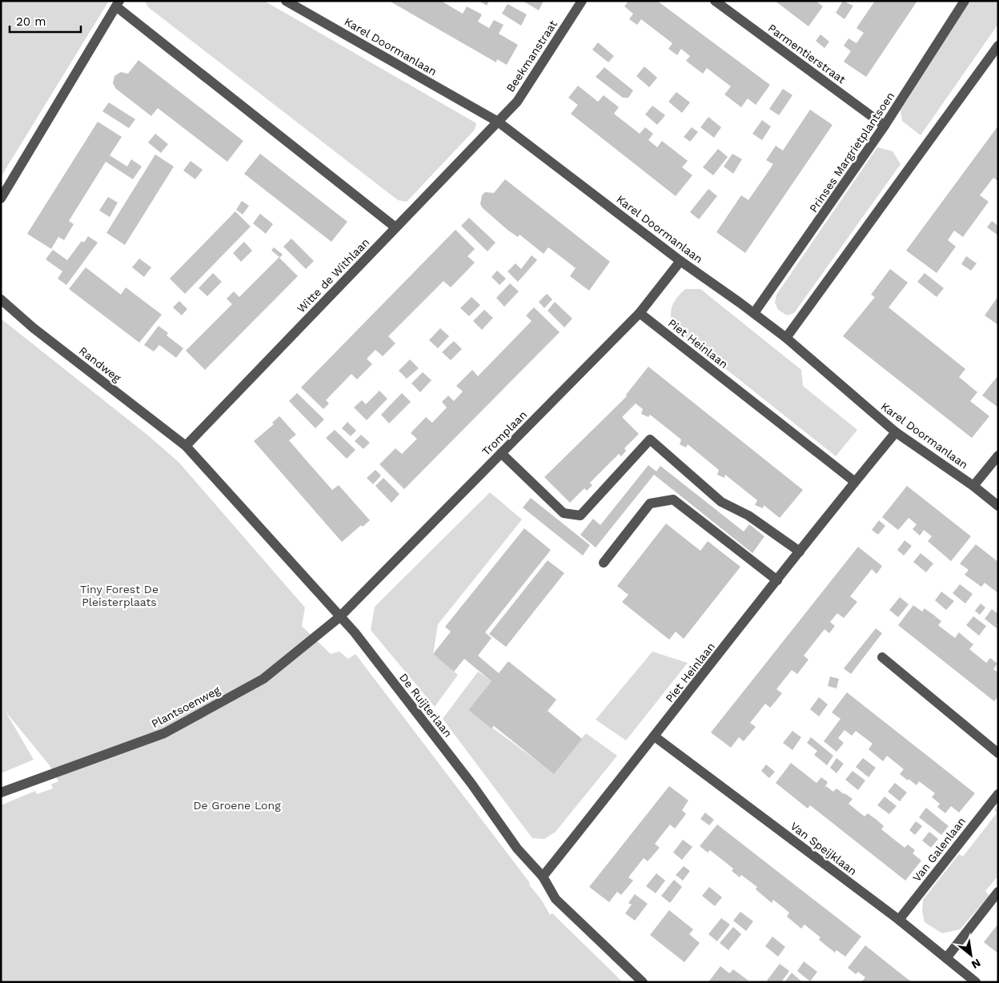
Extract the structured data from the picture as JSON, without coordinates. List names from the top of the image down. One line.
{"streets":{"street":["Karel Doormanlaan","Parmentierstraat","Beekmanstraat","Prinses Margrietplantsoen","Witte de Withlaan","Piet Heinlaan","Randweg","Tromplaan","De Ruijterlaan","Plantsoenweg","Van Speijklaan","Van Galenlaan"]},"crossings":[["Karel Doormanlaan","Beekmanstraat"],["Karel Doormanlaan","Prinses Margrietplantsoen"],["Karel Doormanlaan","Witte de Withlaan"],["Karel Doormanlaan","Piet Heinlaan"],["Karel Doormanlaan","Tromplaan"],["Parmentierstraat","Prinses Margrietplantsoen"],["Beekmanstraat","Witte de Withlaan"],["Witte de Withlaan","Randweg"],["Witte de Withlaan","De Ruijterlaan"],["Piet Heinlaan","Tromplaan"],["Piet Heinlaan","De Ruijterlaan"],["Piet Heinlaan","Van Speijklaan"],["Randweg","De Ruijterlaan"],["Tromplaan","De Ruijterlaan"],["Tromplaan","Plantsoenweg"],["De Ruijterlaan","Plantsoenweg"],["Van Speijklaan","Van Galenlaan"]],"parks":["Tiny Forest De Pleisterplaats","De Groene Long"],"scale_bar":"20 m","north":"bottom right"}
